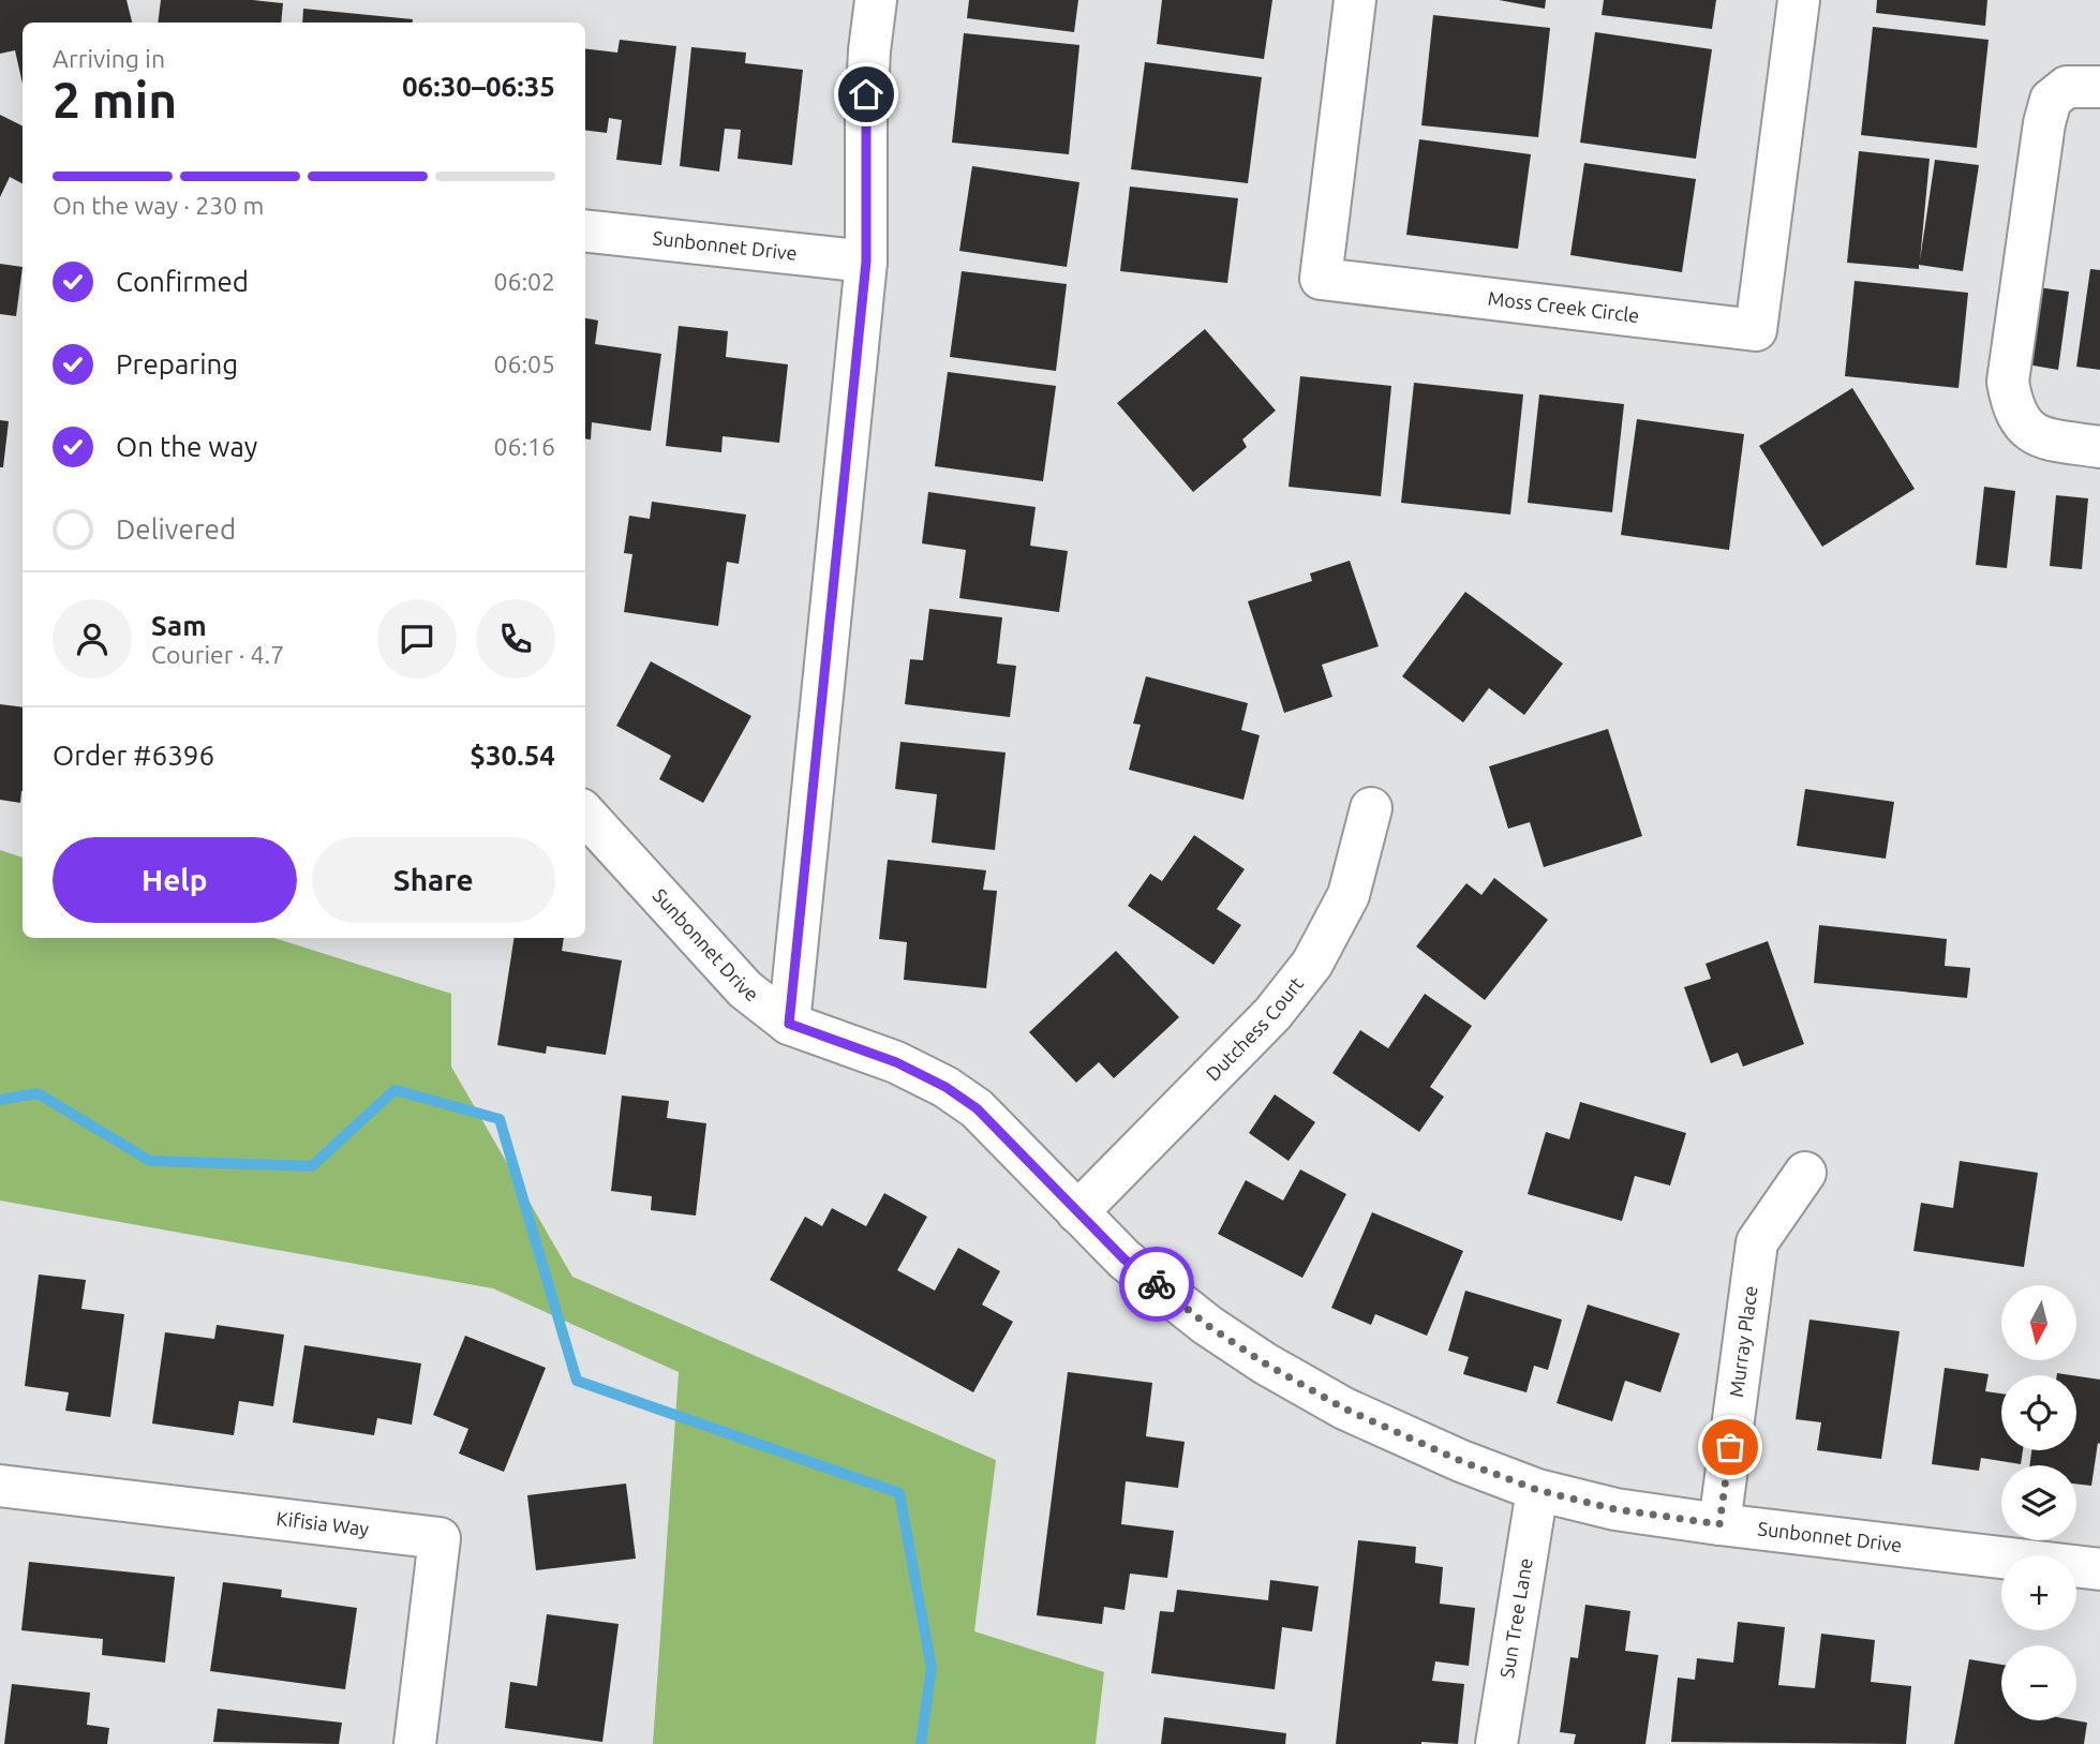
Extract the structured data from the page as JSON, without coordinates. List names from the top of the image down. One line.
{"streets":{"street":["Sunbonnet Drive","Moss Creek Circle","Dutchess Court","Murray Place","Kifisia Way","Sun Tree Lane"]},"crossings":[["Sunbonnet Drive","Dutchess Court"],["Sunbonnet Drive","Murray Place"],["Sunbonnet Drive","Sun Tree Lane"]],"north":"bottom","page":{"heading":["2 min","Arriving in","06:30–06:35"],"panel":["Sam","Courier · 4.7","Order #6396","$30.54"],"bar":"On the way · 230 m","list":[["Confirmed","06:02"],["Preparing","06:05"],["On the way","06:16"],"Delivered"],"buttons":["Help","Share"],"map_buttons":["+","−"]}}
